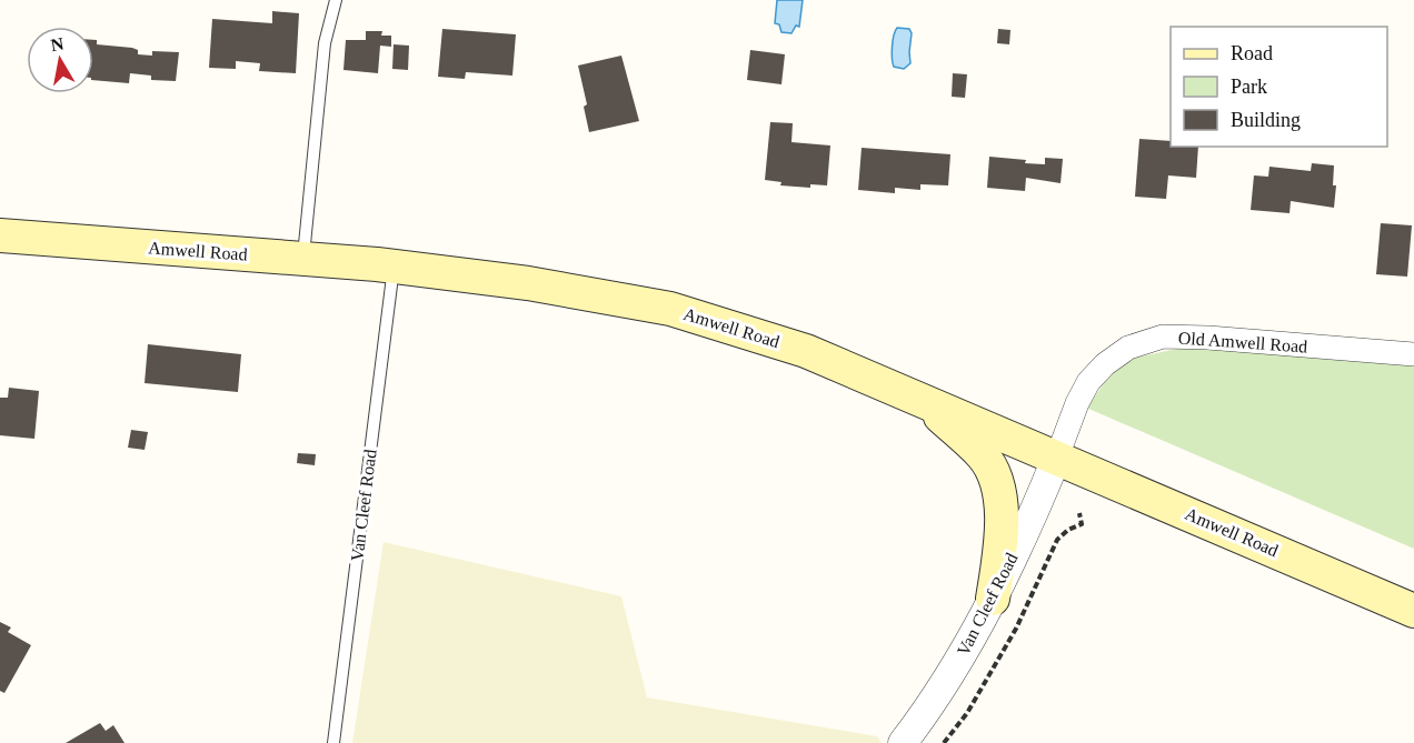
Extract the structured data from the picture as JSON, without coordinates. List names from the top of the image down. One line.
{"streets":{"main road":["Amwell Road"],"street":["Old Amwell Road","Van Cleef Road"]},"crossings":[["Amwell Road","Old Amwell Road"],["Amwell Road","Van Cleef Road"],["Old Amwell Road","Van Cleef Road"]],"legend":["Road","Park","Building"],"north":"top"}
